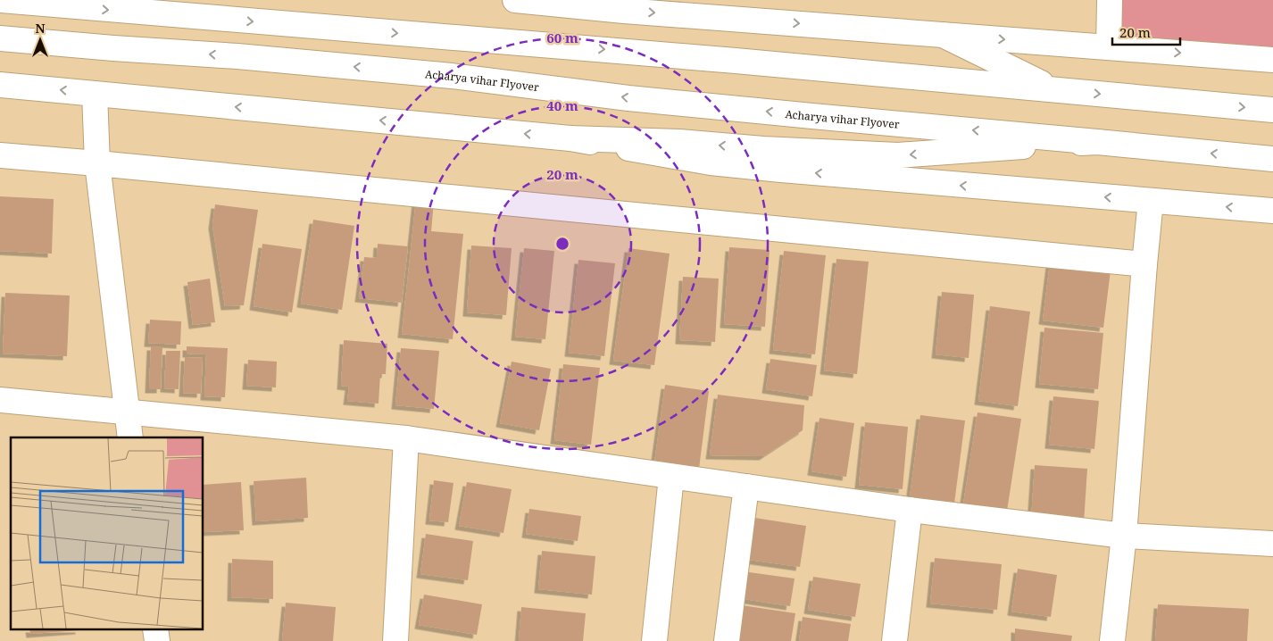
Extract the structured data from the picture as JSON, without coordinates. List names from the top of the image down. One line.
{"streets":{"main road":["Acharya vihar Flyover"]},"scale_bar":"20 m","north":"top","rings":["60 m","40 m","20 m"]}
